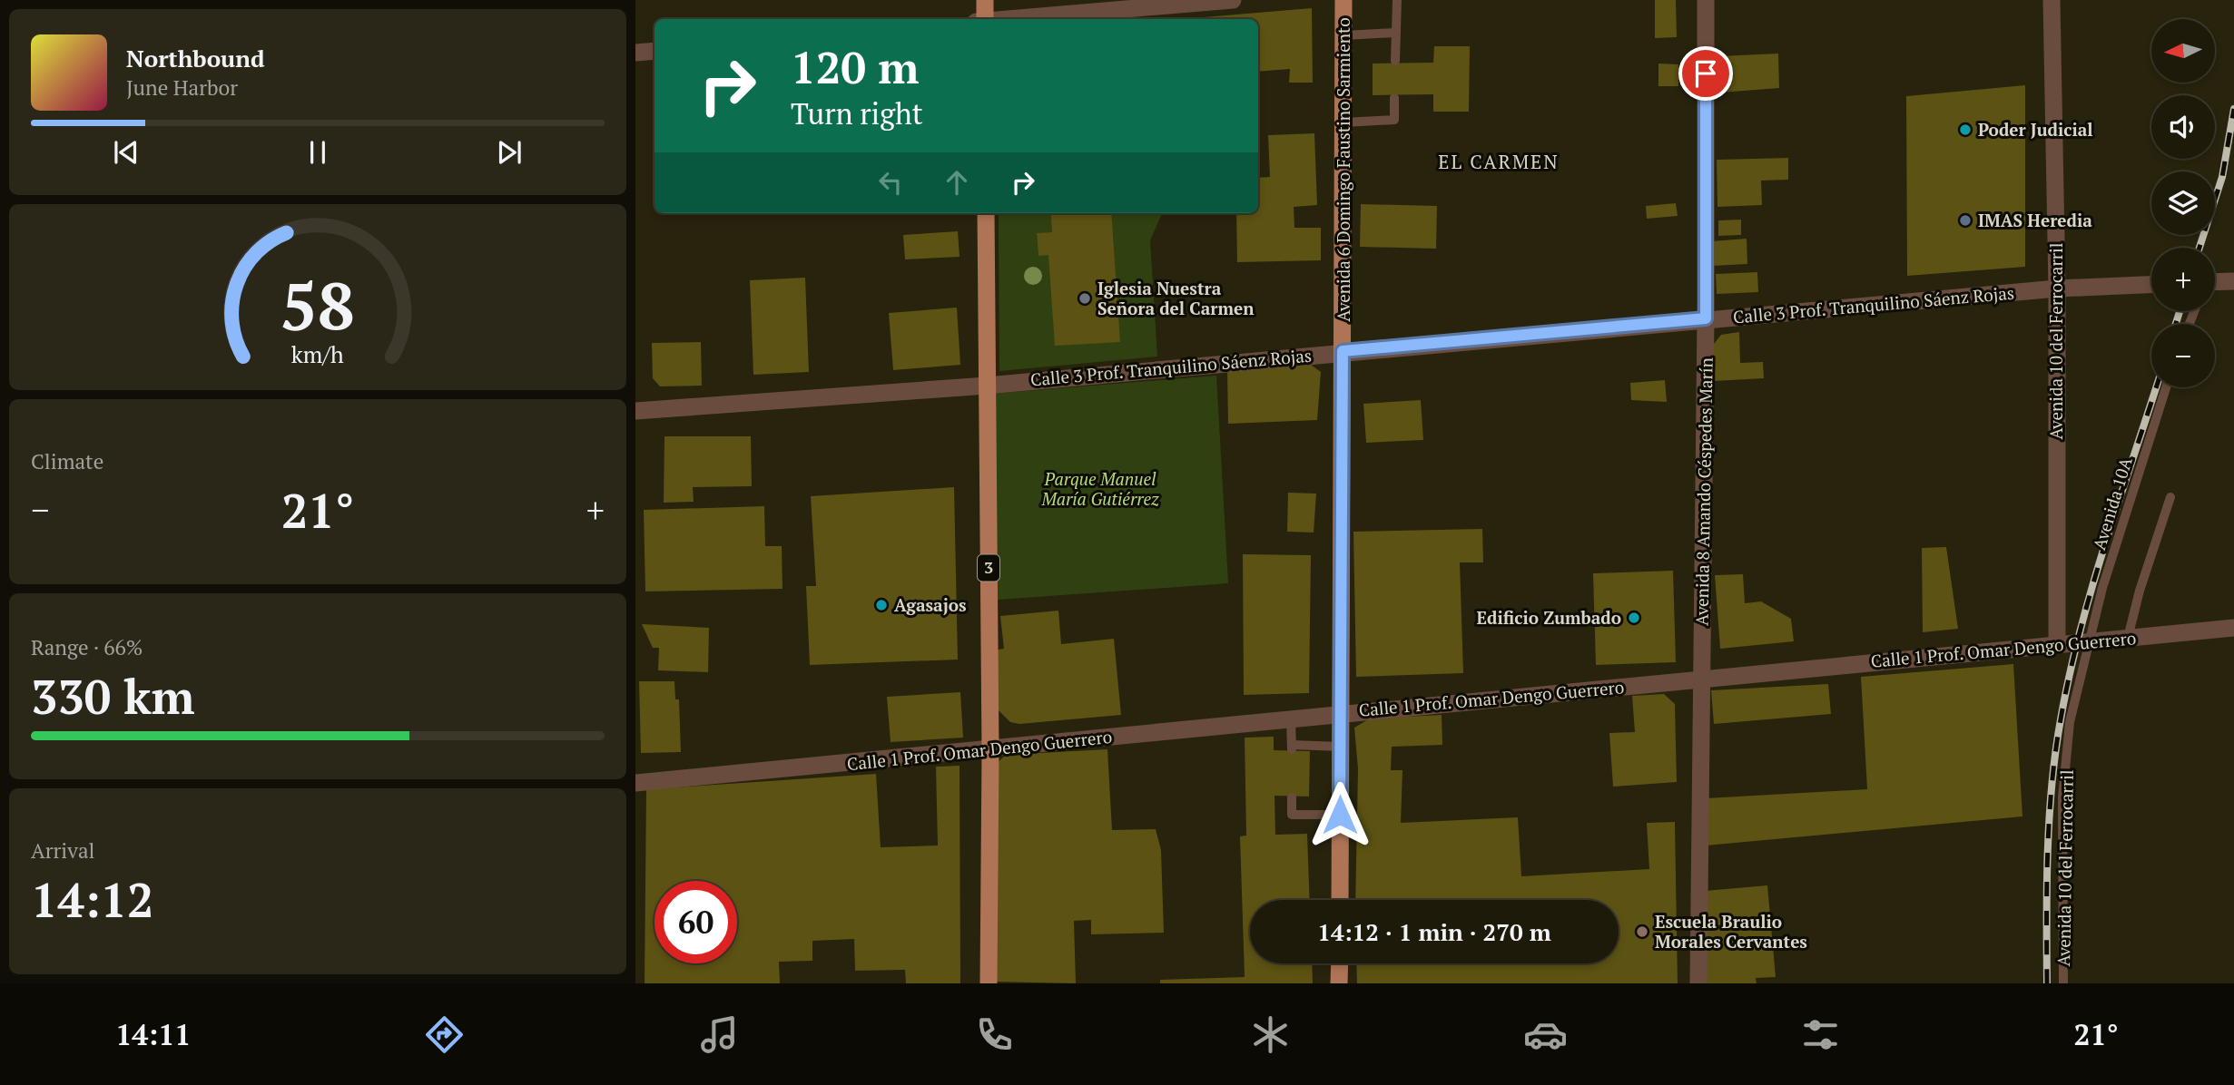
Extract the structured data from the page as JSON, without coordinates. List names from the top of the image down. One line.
{"streets":{"main road":["Avenida 6 Domingo Faustino Sarmiento","3"],"street":["Calle 3 Prof. Tranquilino Sáenz Rojas","Avenida 10 del Ferrocarril","Avenida 8 Amando Céspedes Marín","Calle 1 Prof. Omar Dengo Guerrero"],"lane":["Avenida 10A"]},"crossings":[["Avenida 6 Domingo Faustino Sarmiento","Calle 3 Prof. Tranquilino Sáenz Rojas"],["Avenida 6 Domingo Faustino Sarmiento","Calle 1 Prof. Omar Dengo Guerrero"],["Calle 3 Prof. Tranquilino Sáenz Rojas","Avenida 10 del Ferrocarril"],["Calle 3 Prof. Tranquilino Sáenz Rojas","Avenida 8 Amando Céspedes Marín"],["Calle 3 Prof. Tranquilino Sáenz Rojas","3"],["Avenida 10 del Ferrocarril","Avenida 10A"],["Avenida 10 del Ferrocarril","Calle 1 Prof. Omar Dengo Guerrero"],["Avenida 8 Amando Céspedes Marín","Calle 1 Prof. Omar Dengo Guerrero"],["Avenida 10A","Calle 1 Prof. Omar Dengo Guerrero"],["3","Calle 1 Prof. Omar Dengo Guerrero"]],"districts":["EL CARMEN"],"parks":["Parque Manuel María Gutiérrez"],"places":["Poder Judicial","IMAS Heredia","Iglesia Nuestra Señora del Carmen","Agasajos","Edificio Zumbado","Escuela Braulio Morales Cervantes"],"north":"left","page":{"map_buttons":["+","−"],"turn":["120 m","Turn right"],"song":["Northbound","June Harbor"],"tile":["Climate",["Range · 66%","330 km"],["Arrival","14:12"]],"heat":["−","21°","+"],"limit":"60","trip":"14:12 · 1 min · 270 m","tabs":["14:11","21°"],"gauge":["58","km/h"]}}
